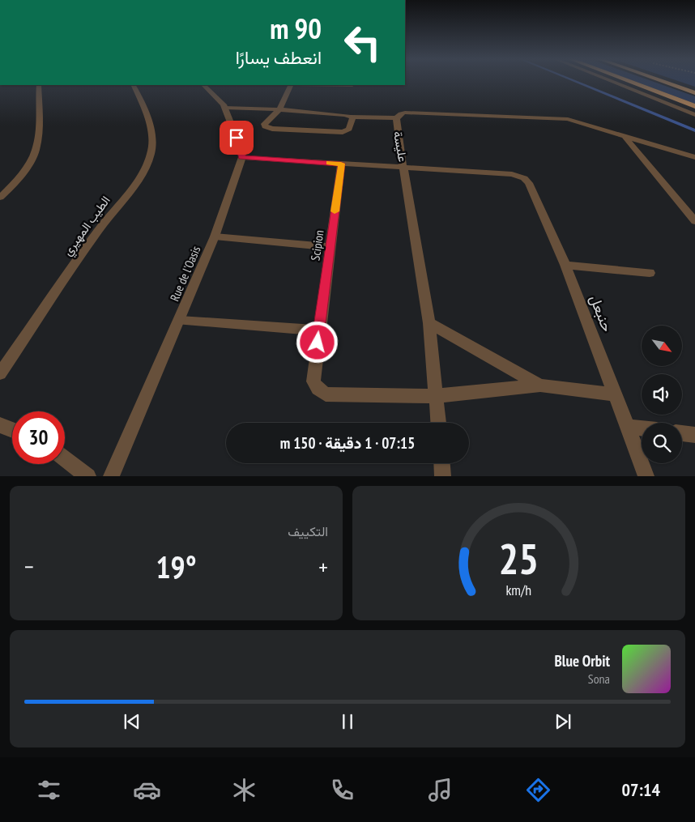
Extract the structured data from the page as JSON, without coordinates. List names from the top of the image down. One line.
{"streets":{"street":["عليسة","الطيب المهيري","Scipion","Rue de l'Oasis","حنبعل"]},"crossings":[["عليسة","Scipion"],["عليسة","حنبعل"]],"north":"bottom right","page":{"turn":["90 m","انعطف يسارًا"],"limit":"30","trip":"07:15 · 1 دقيقة · 150 m","tile":"التكييف","heat":["−","19°","+"],"song":["Blue Orbit","Sona"],"tabs":"07:14","gauge":["25","km/h"]}}
